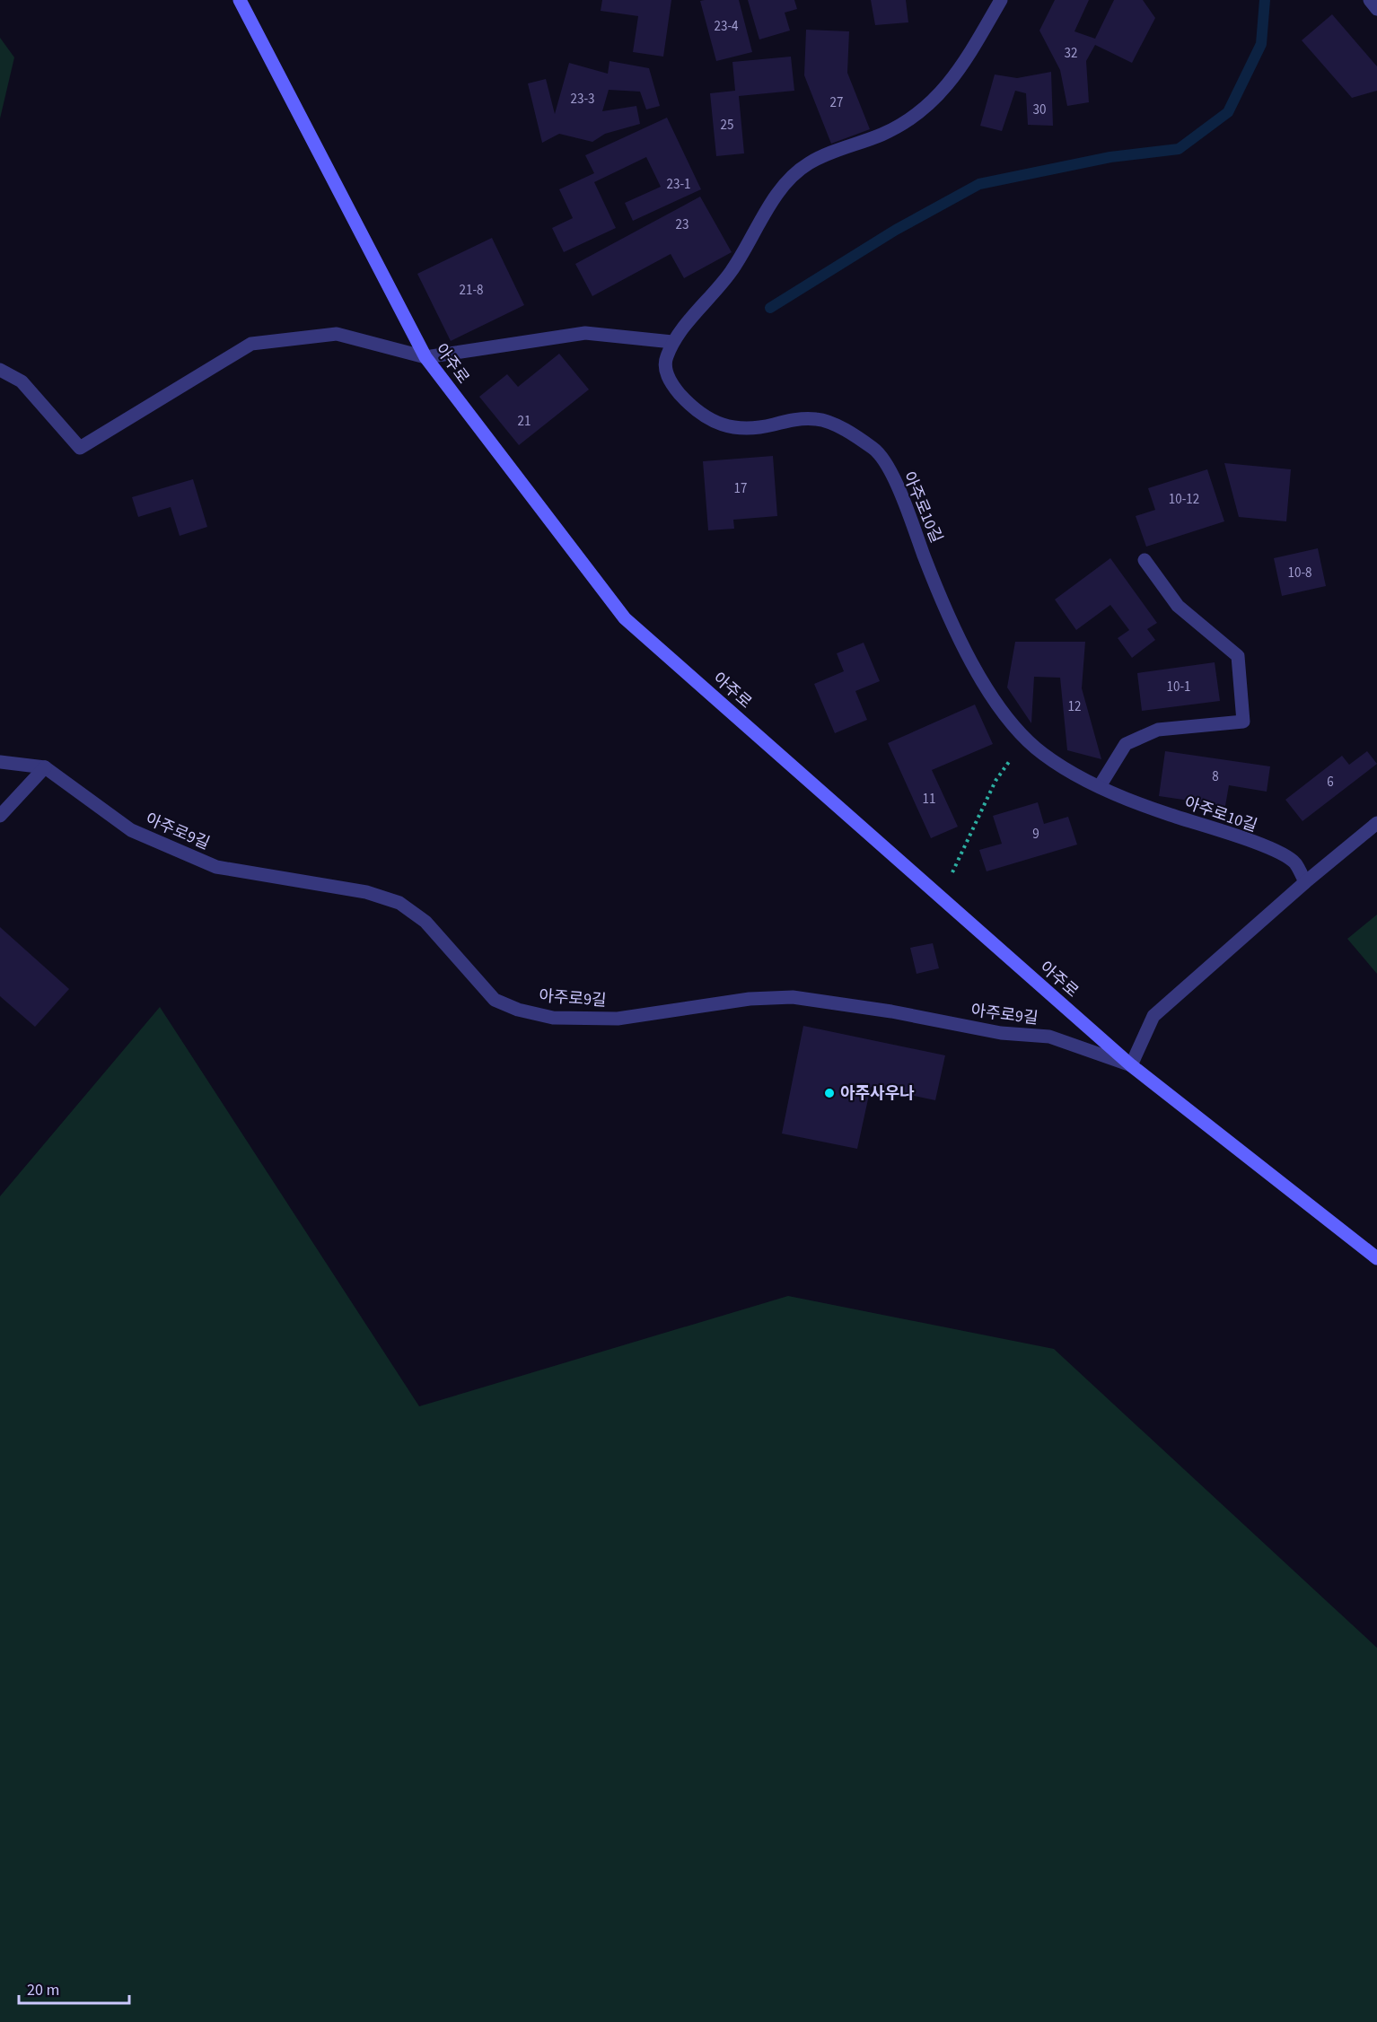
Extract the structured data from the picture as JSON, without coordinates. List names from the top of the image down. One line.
{"streets":{"street":["아주로","아주로10길","아주로9길"]},"crossings":[["아주로","아주로9길"]],"places":["아주사우나"],"house_numbers":["23-4","32","23-3","27","30","25","23-1","23","21-8","21","17","10-12","10-8","10-1","12","8","6","11","9"],"scale_bar":"20 m"}
